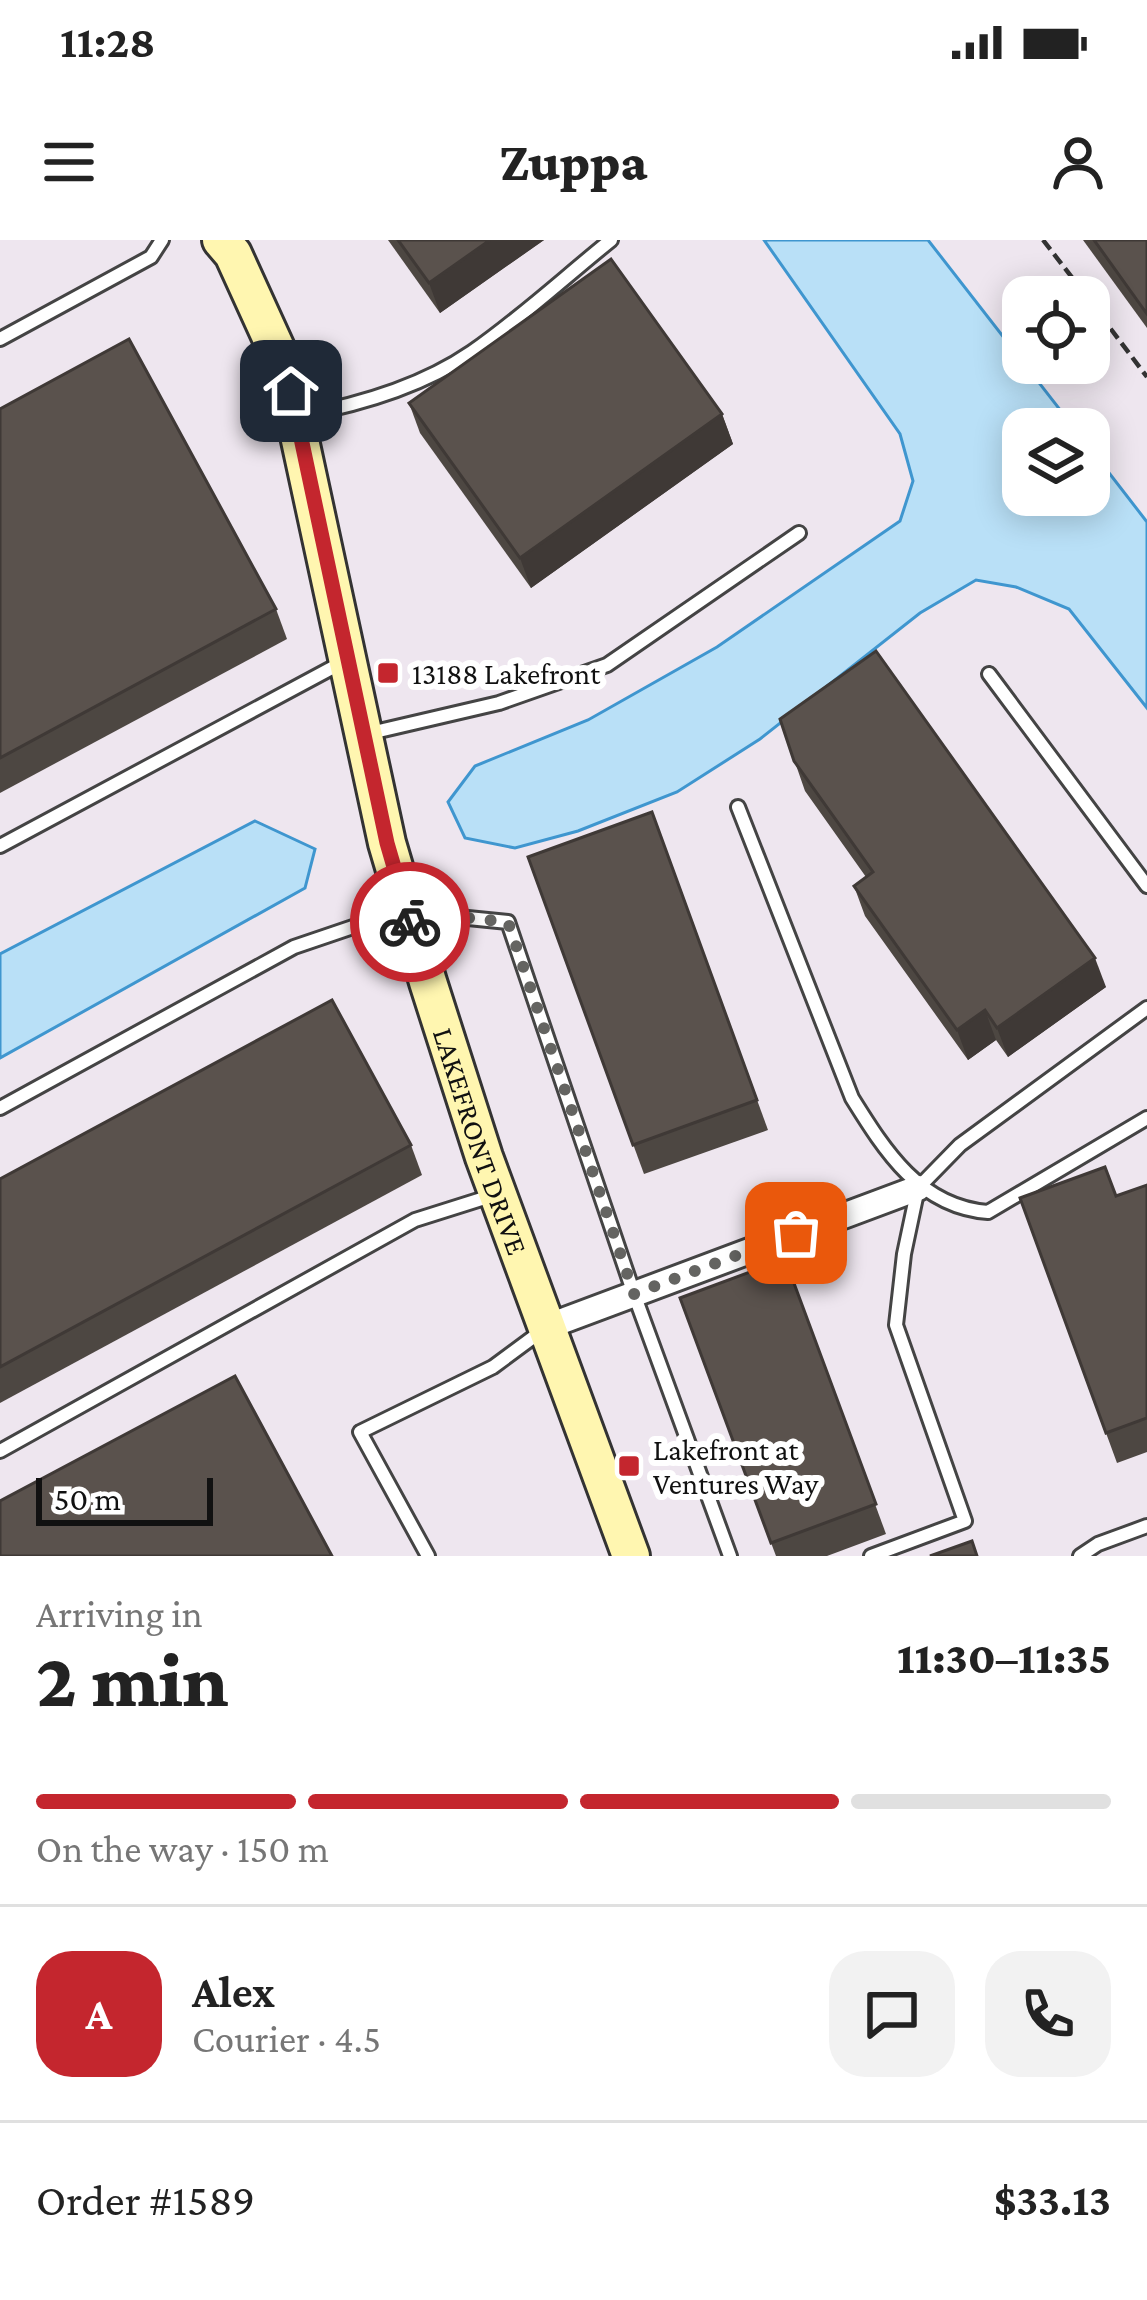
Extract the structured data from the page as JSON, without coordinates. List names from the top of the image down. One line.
{"streets":{"street":["LAKEFRONT DRIVE"]},"places":{"transit":["13188 Lakefront","Lakefront at Ventures Way"]},"scale_bar":"50 m","page":{"status":"11:28","header":"Zuppa","scale":"50 m","heading":["2 min","Arriving in","11:30–11:35"],"panel":["Alex","Courier · 4.5","Order #1589","$33.13"],"bar":"On the way · 150 m","round":"A"}}
